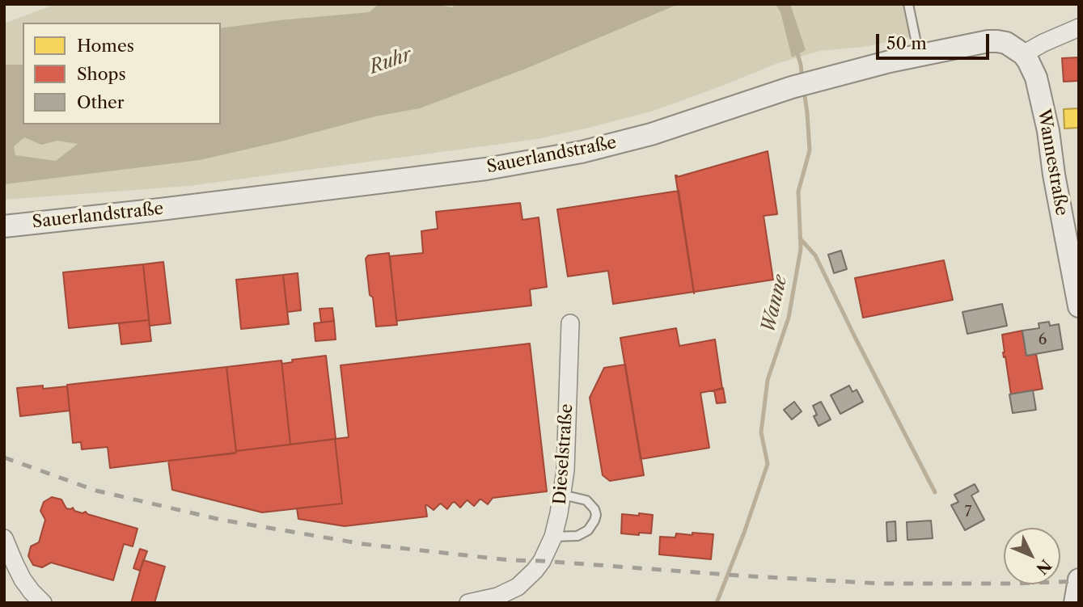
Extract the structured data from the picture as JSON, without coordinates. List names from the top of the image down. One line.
{"streets":{"street":["Sauerlandstraße","Wannestraße","Dieselstraße"]},"crossings":[["Sauerlandstraße","Wannestraße"]],"water":["Ruhr","Wanne"],"house_numbers":["6","7"],"legend":["Homes","Shops","Other"],"scale_bar":"50 m","north":"bottom right"}
